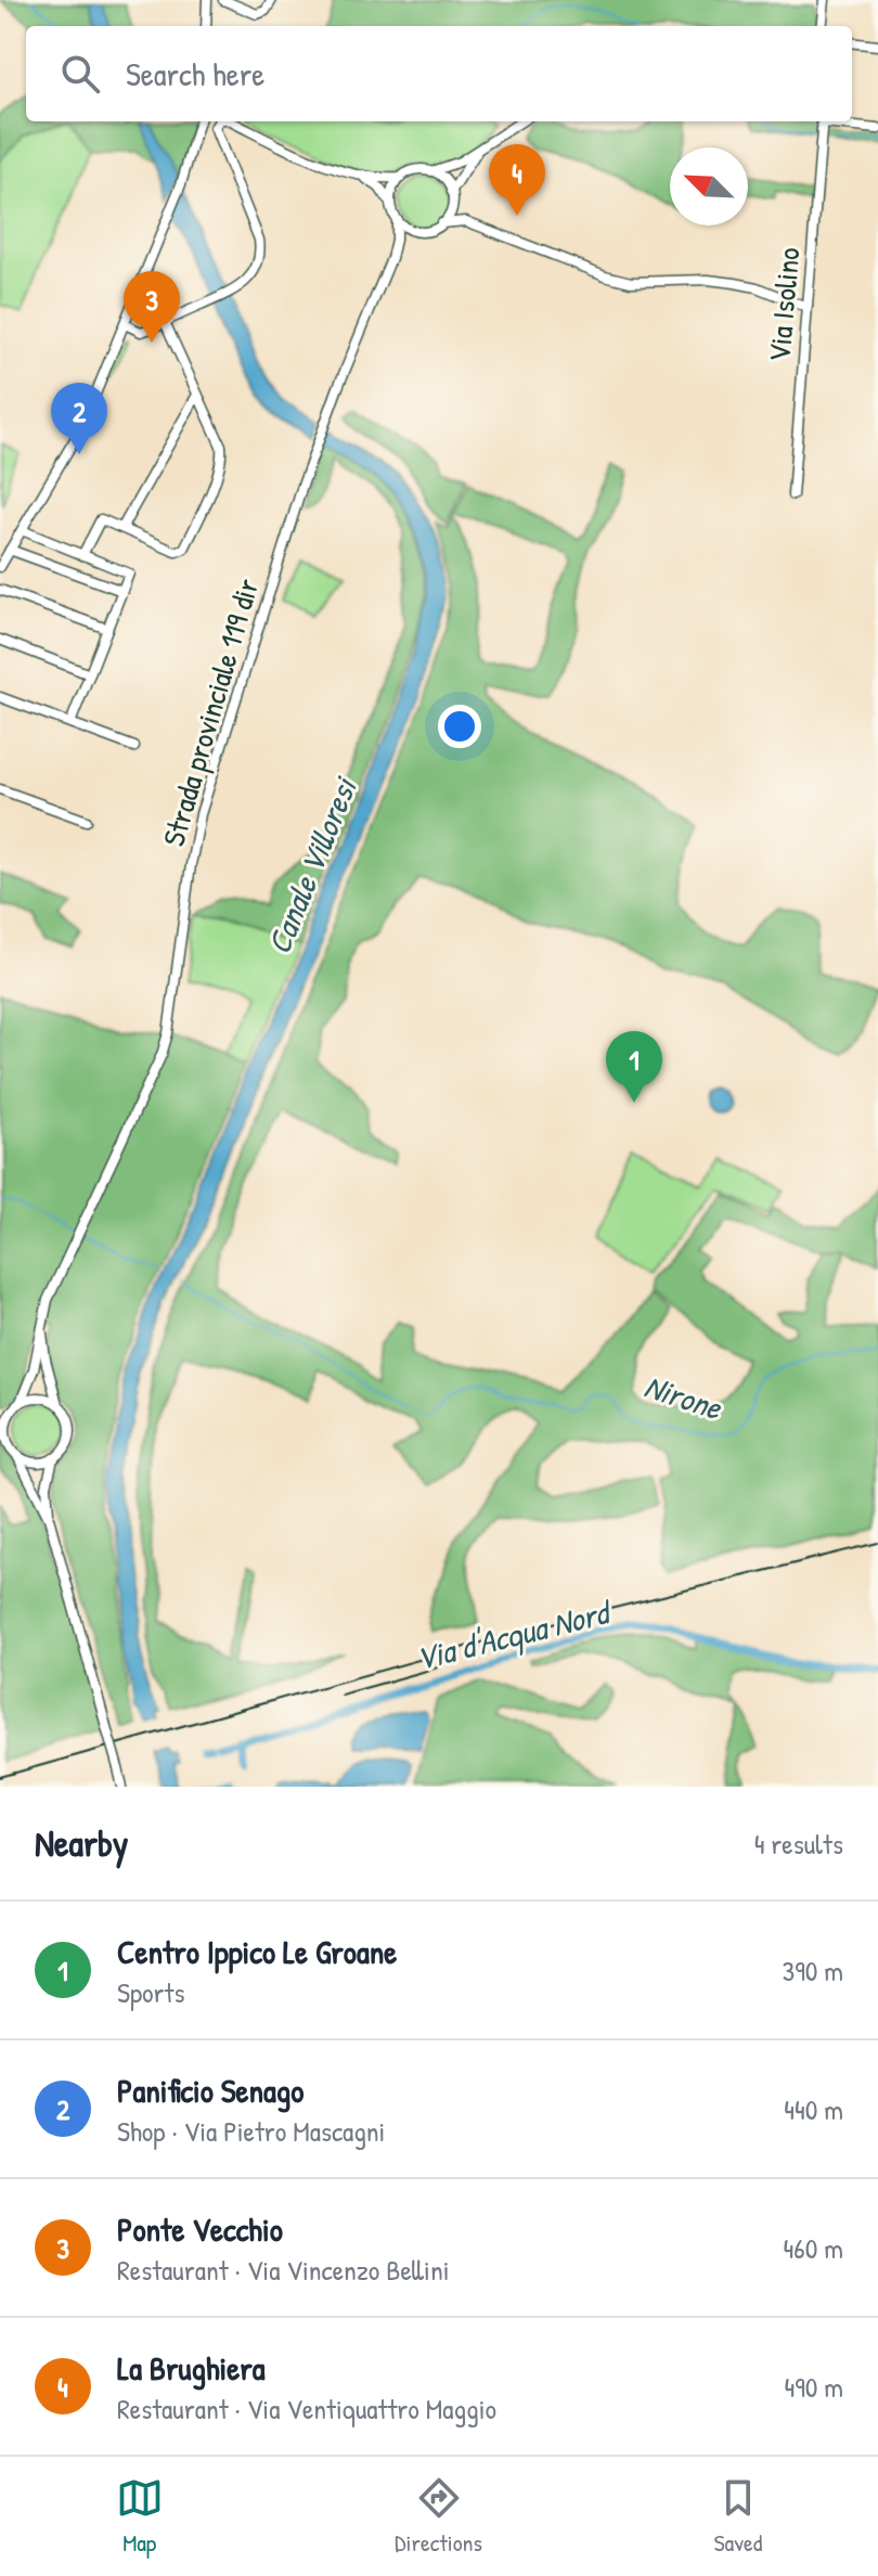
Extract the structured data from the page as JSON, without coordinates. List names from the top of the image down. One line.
{"streets":{"street":["Via Isolino","Strada provinciale 119 dir"]},"water":["Canale Villoresi","Nirone","Via d'Acqua Nord"],"north":"top left","page":{"search":"Search here","pins":["4","3","2","1"],"heading":["Nearby","4 results"],"list":[{"mark":"1","name":"Centro Ippico Le Groane","note":"Sports","value":"390 m"},{"mark":"2","name":"Panificio Senago","note":"Shop · Via Pietro Mascagni","value":"440 m"},{"mark":"3","name":"Ponte Vecchio","note":"Restaurant · Via Vincenzo Bellini","value":"460 m"},{"mark":"4","name":"La Brughiera","note":"Restaurant · Via Ventiquattro Maggio","value":"490 m"}],"nav":["Map","Directions","Saved"]}}
